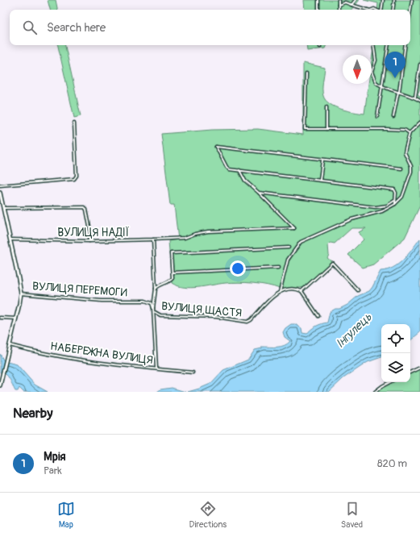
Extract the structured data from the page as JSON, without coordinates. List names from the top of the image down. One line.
{"streets":{"street":["ВУЛИЦЯ НАДІЇ","ВУЛИЦЯ ПЕРЕМОГИ","ВУЛИЦЯ ЩАСТЯ","НАБЕРЕЖНА ВУЛИЦЯ"]},"water":["Інгулець"],"north":"bottom","page":{"search":"Search here","pins":"1","heading":"Nearby","list":[{"mark":"1","name":"Мрія","note":"Park","value":"820 m"}],"nav":["Map","Directions","Saved"]}}
